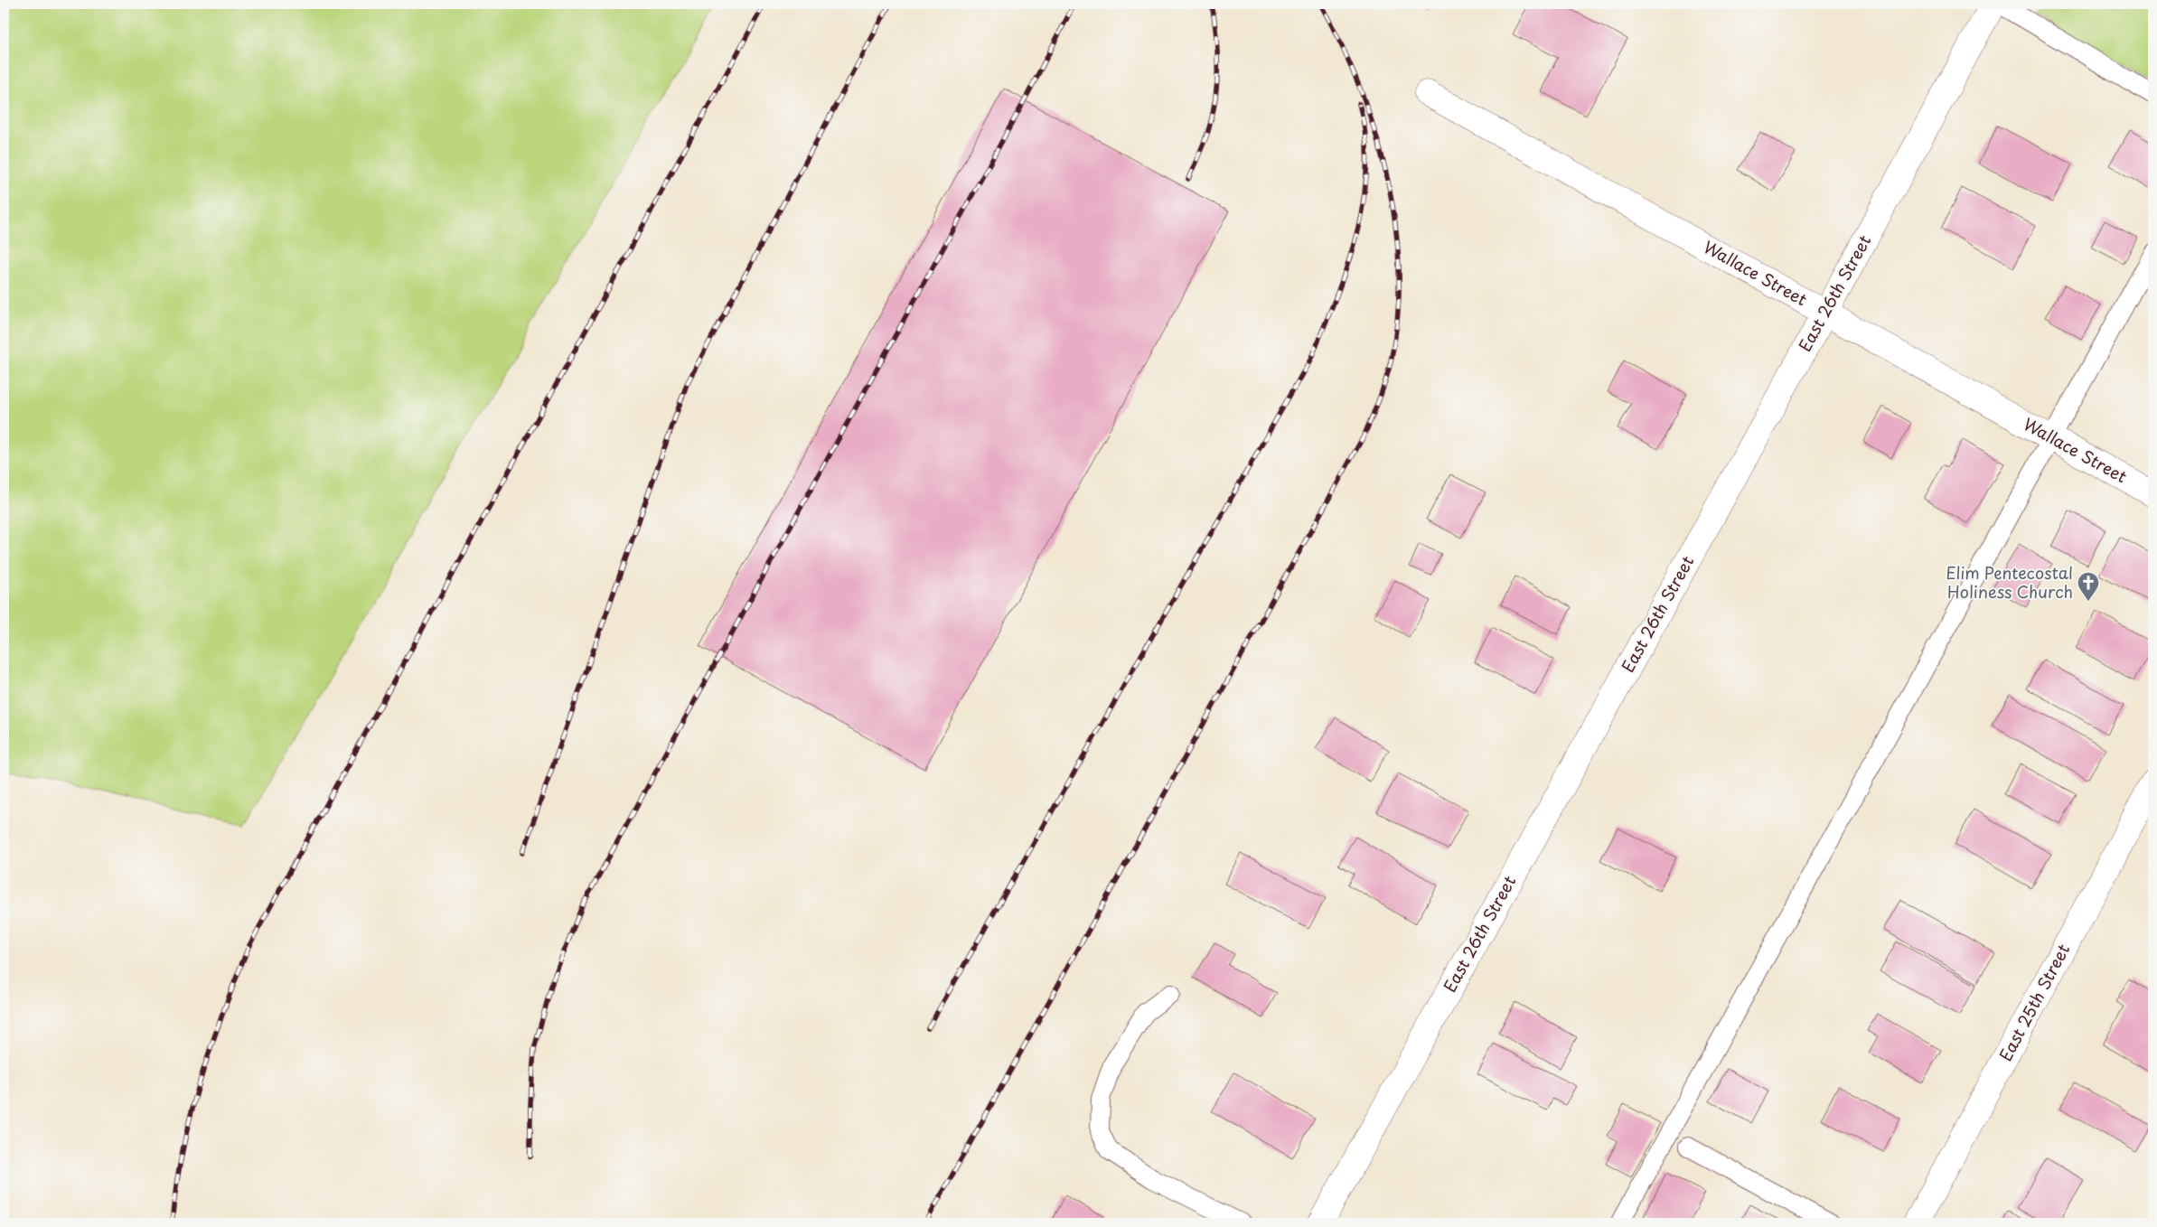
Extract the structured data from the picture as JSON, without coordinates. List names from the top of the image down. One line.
{"streets":{"street":["Wallace Street","East 26th Street","East 25th Street"]},"crossings":[["Wallace Street","East 26th Street"]],"places":{"church":["Elim Pentecostal Holiness Church"]}}
